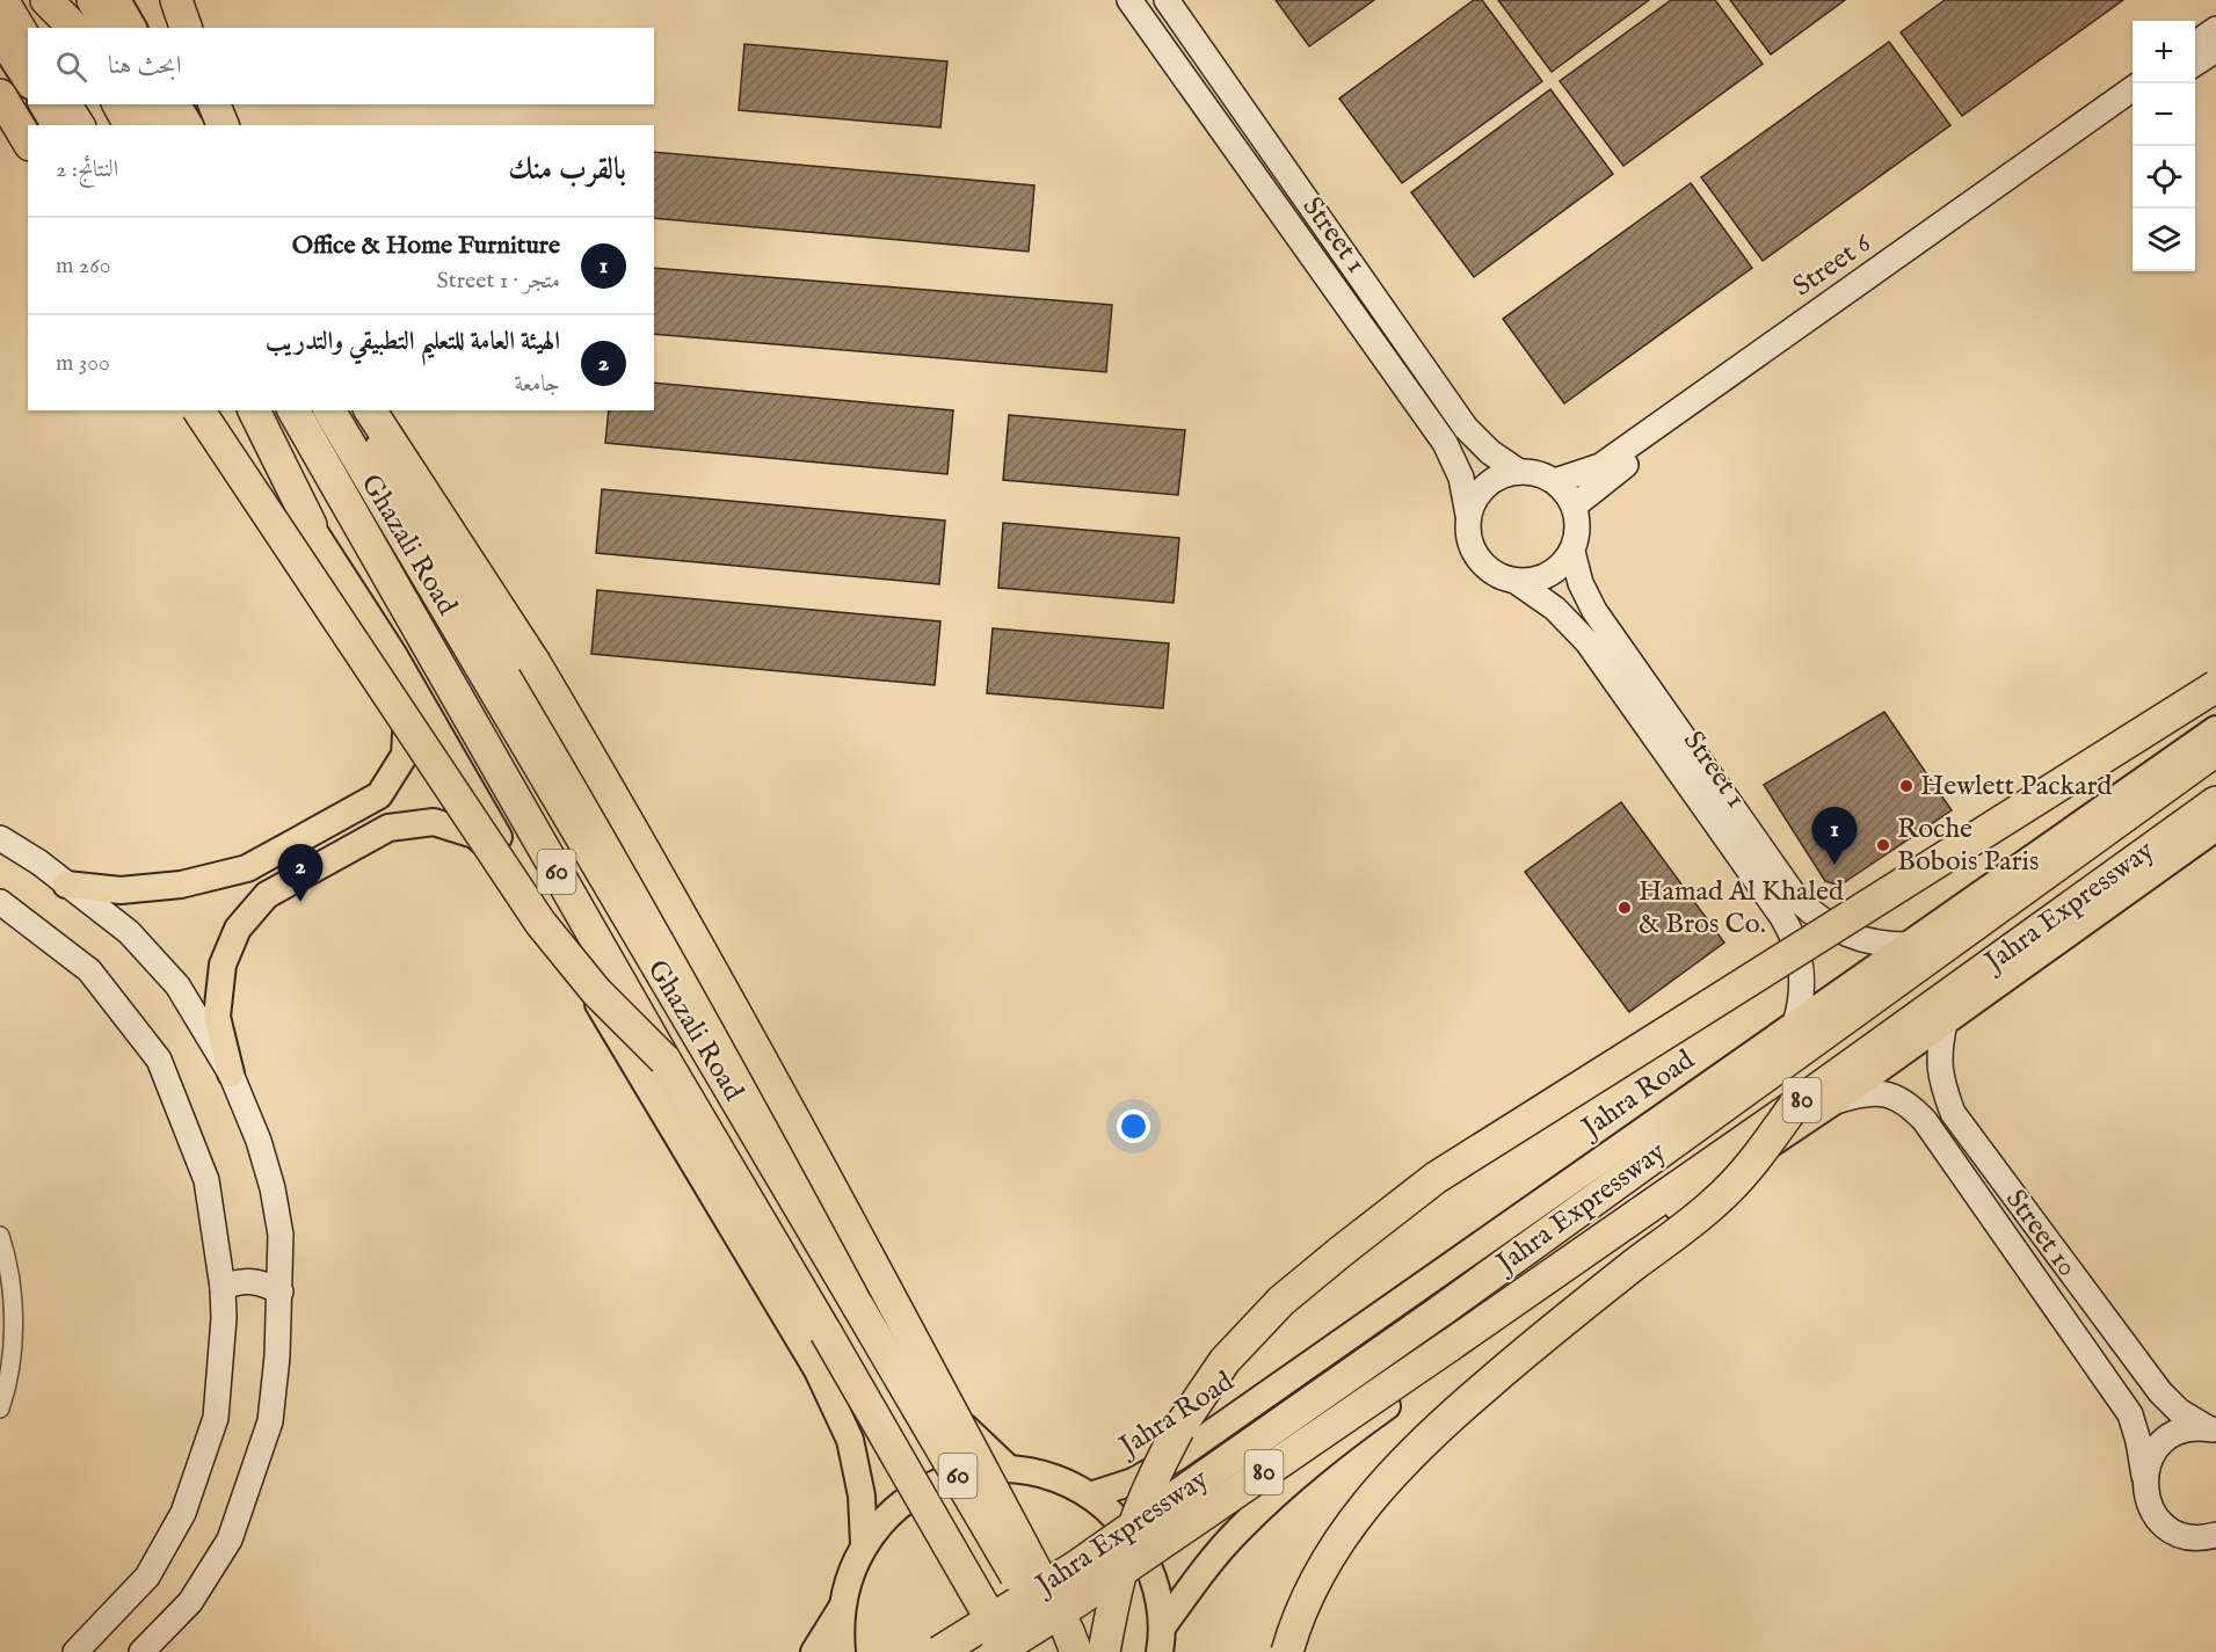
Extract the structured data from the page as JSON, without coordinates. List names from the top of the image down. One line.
{"streets":{"highway":["Ghazali Road","60","Jahra Expressway","80"],"main road":["Jahra Road"],"street":["Street 1","Street 6","Street 10"]},"crossings":[["Street 1","Street 6"],["Street 1","Jahra Road"]],"places":["Hewlett Packard","Roche Bobois Paris","Hamad Al Khaled & Bros Co."],"page":{"map_buttons":["+","−"],"search":"ابحث هنا","heading":["بالقرب منك","النتائج: 2"],"list":[{"mark":"1","name":"Office & Home Furniture","note":"متجر · Street 1","value":"260 m"},{"mark":"2","name":"الهيئة العامة للتعليم التطبيقي والتدريب","note":"جامعة","value":"300 m"}],"pins":["1","2"]}}
